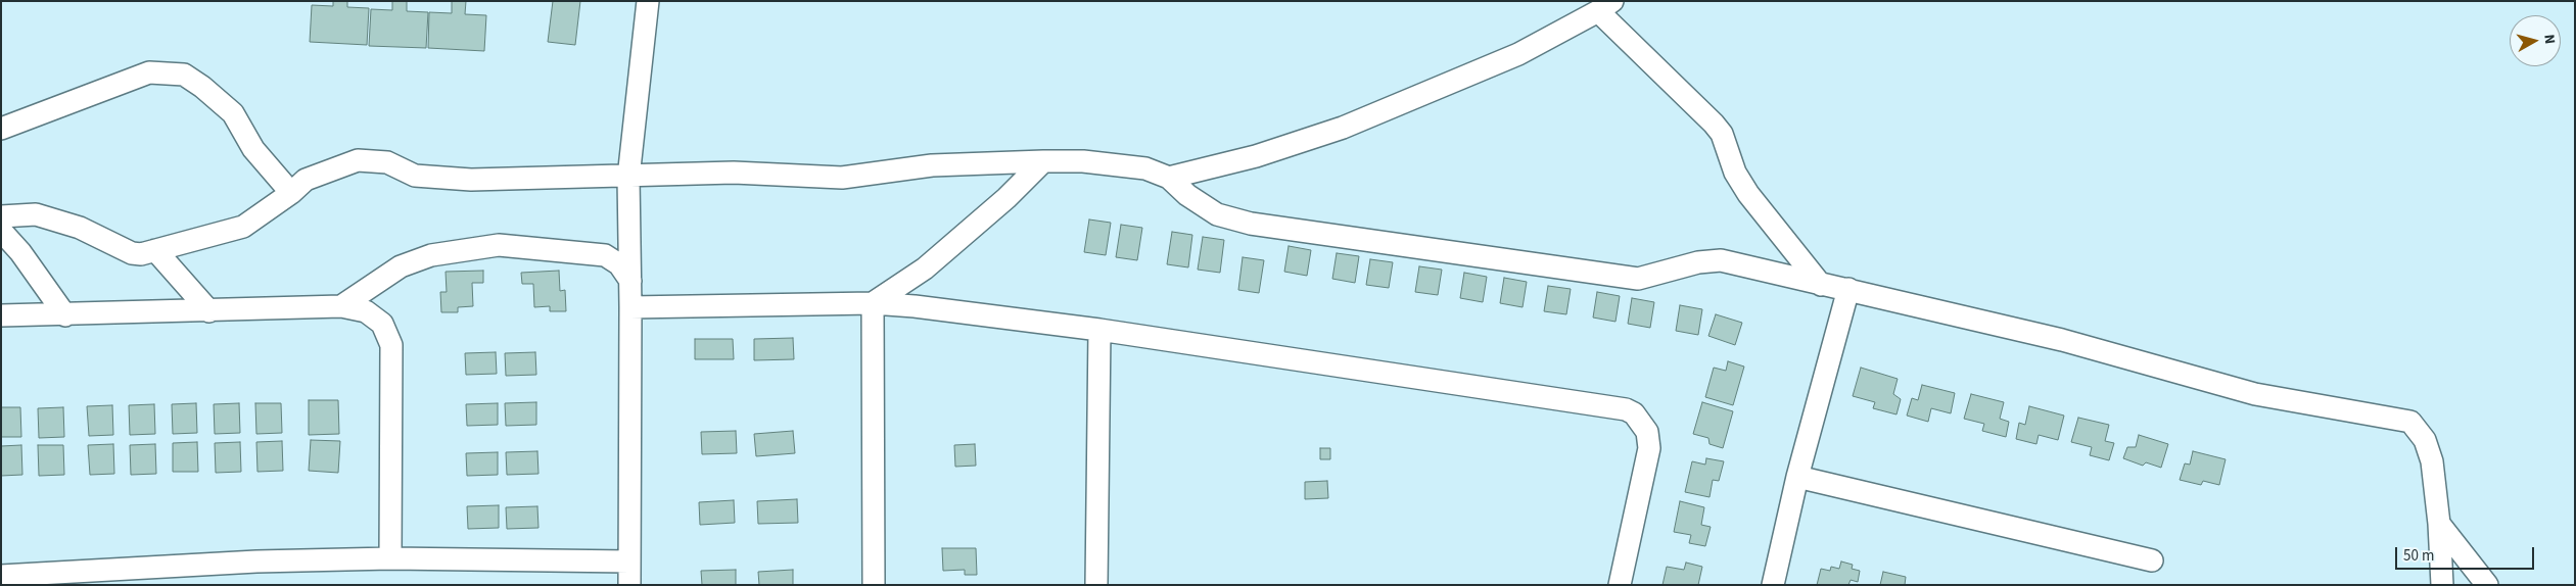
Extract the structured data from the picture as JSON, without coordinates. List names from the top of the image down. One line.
{"scale_bar":"50 m","north":"right"}
